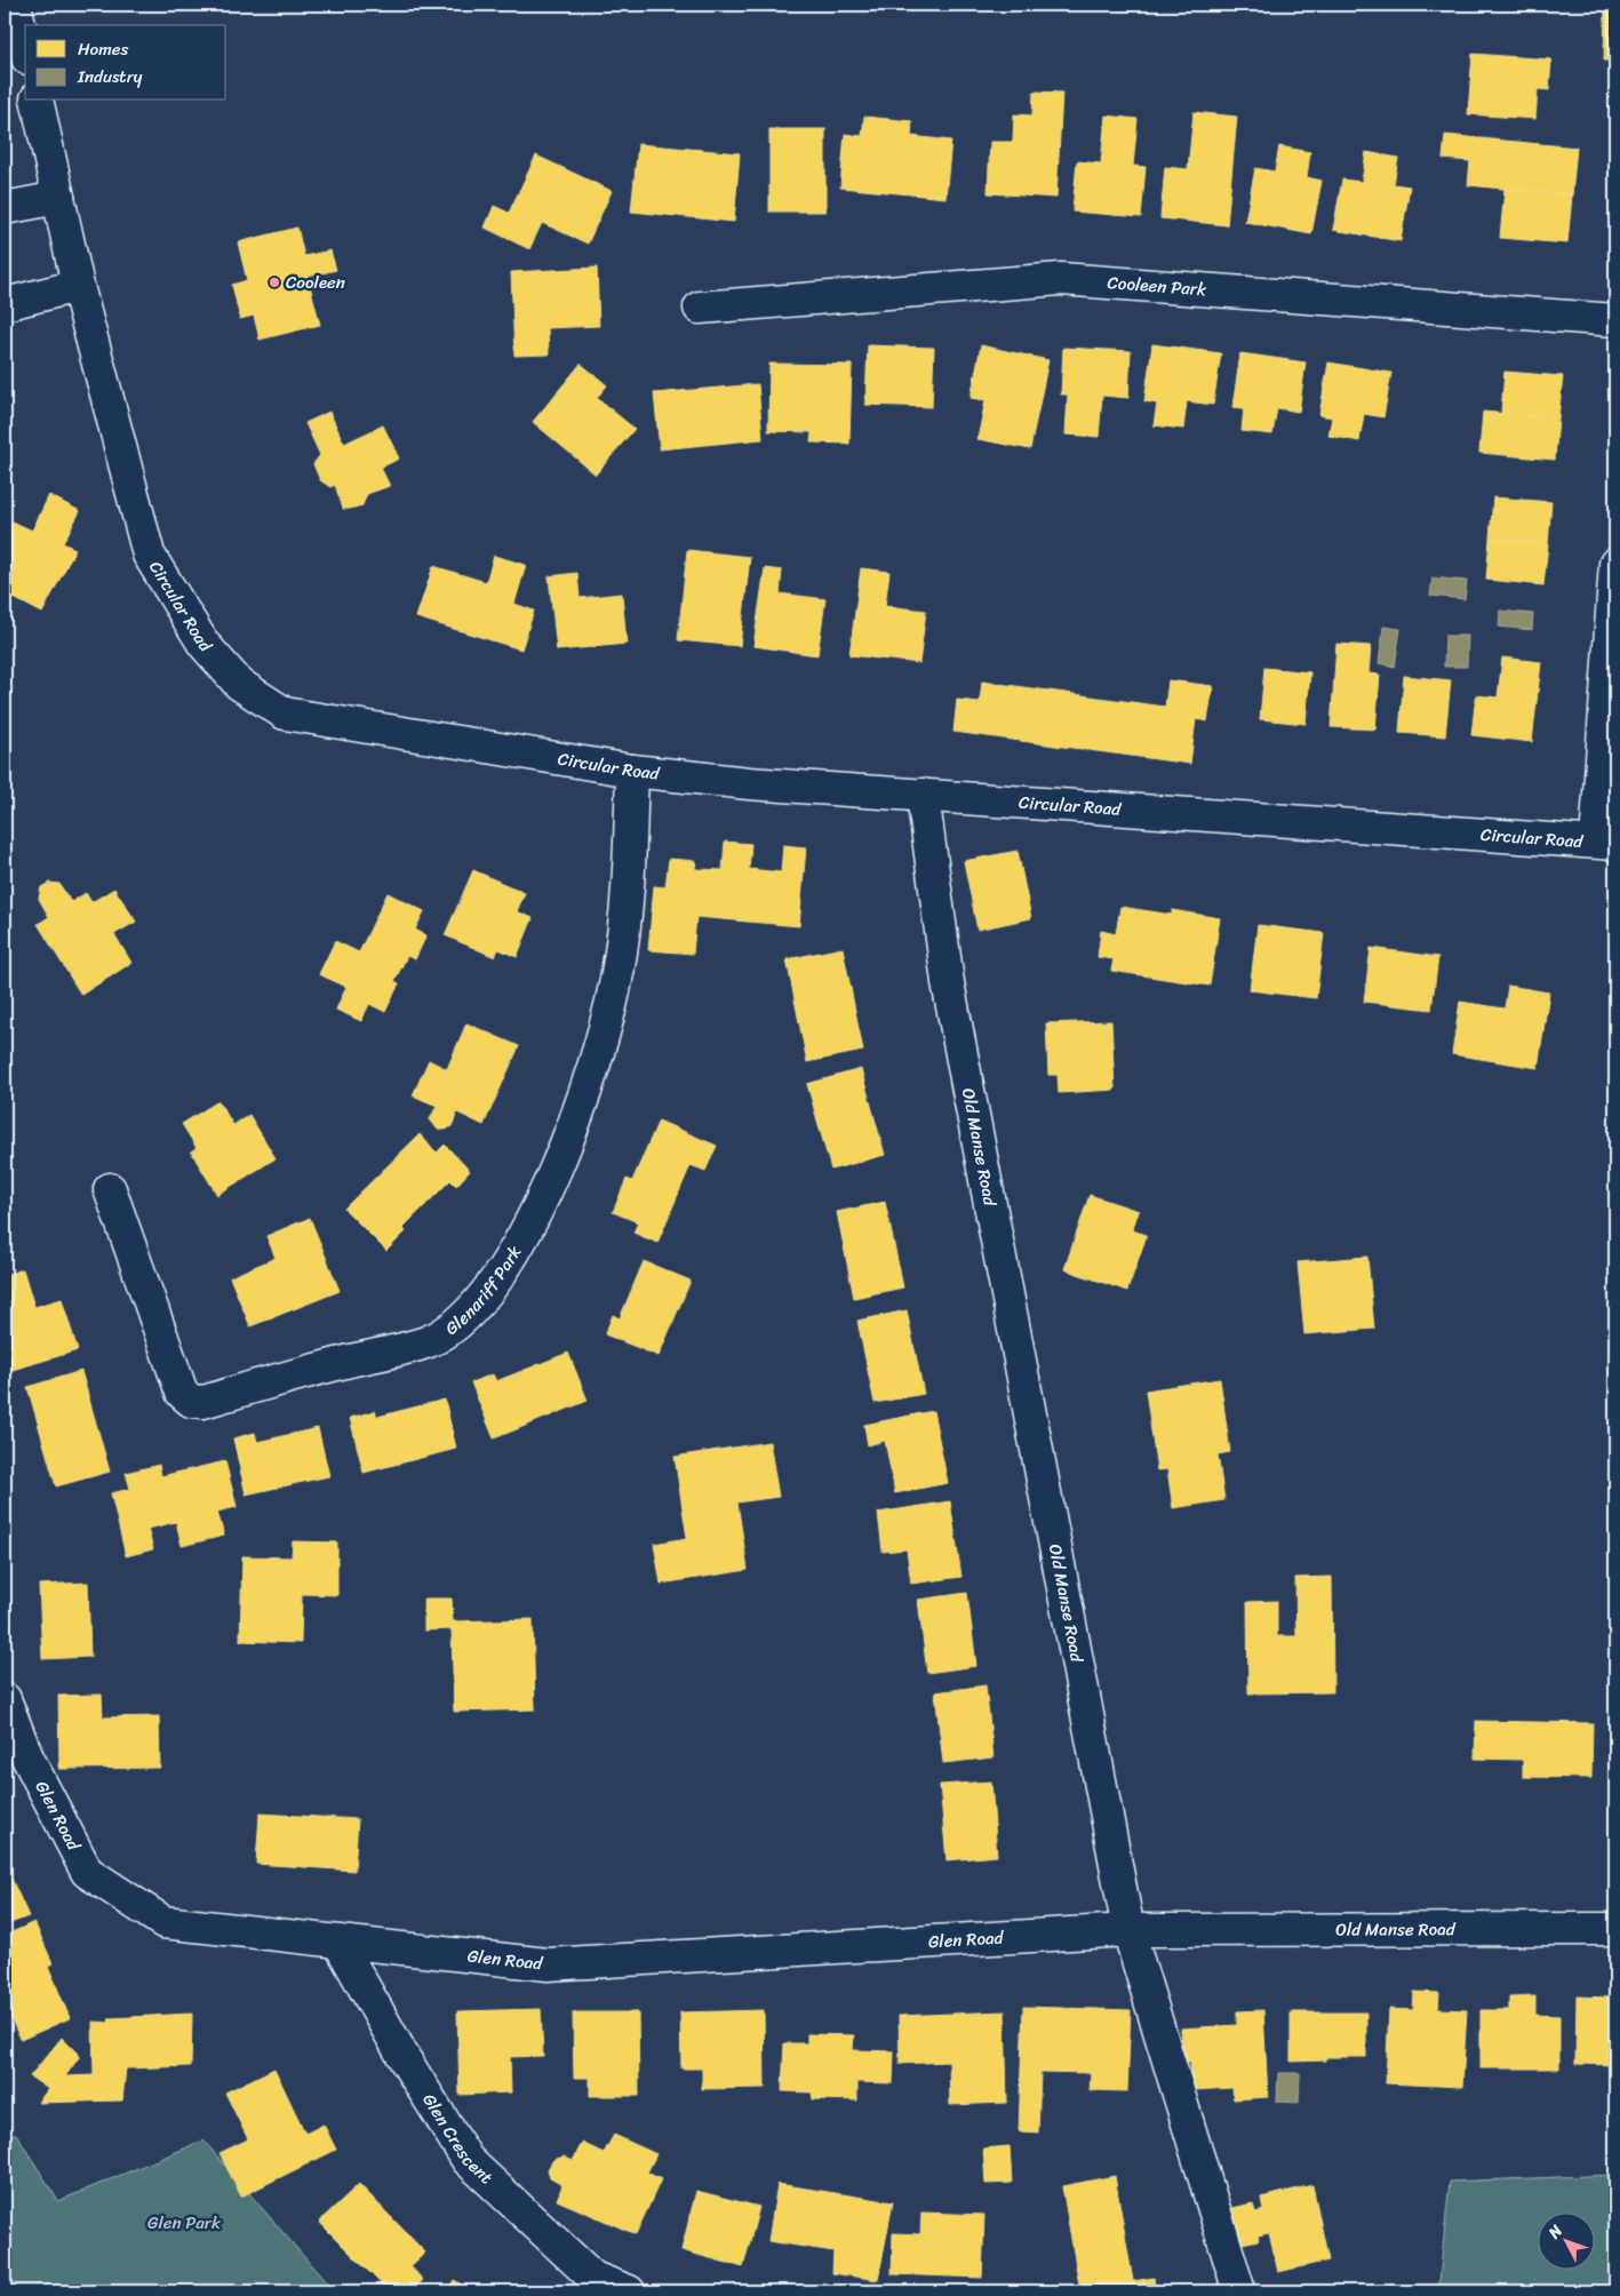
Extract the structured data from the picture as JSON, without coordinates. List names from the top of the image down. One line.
{"streets":{"street":["Cooleen Park","Circular Road","Old Manse Road","Glenariff Park","Glen Road","Glen Crescent"]},"crossings":[["Circular Road","Old Manse Road"],["Circular Road","Glenariff Park"],["Old Manse Road","Glen Road"],["Glen Road","Glen Crescent"]],"parks":["Glen Park"],"places":["Cooleen"],"legend":["Homes","Industry"],"north":"top left"}
